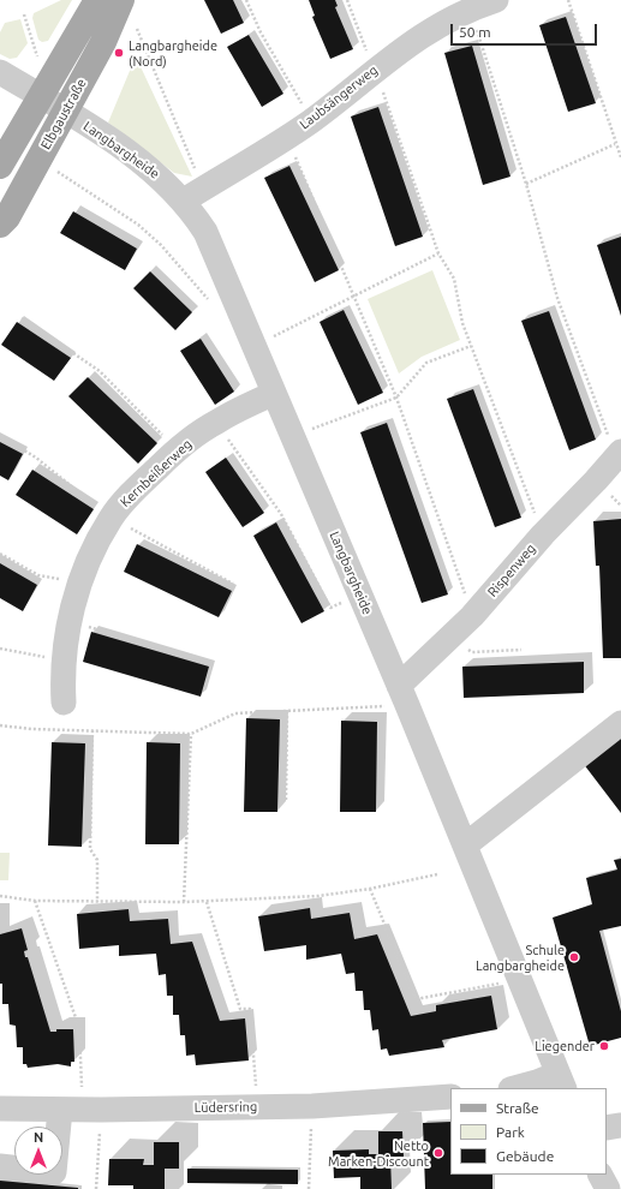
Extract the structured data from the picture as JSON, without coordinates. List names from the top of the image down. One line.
{"streets":{"main road":["Elbgaustraße"],"street":["Laubsängerweg","Langbargheide","Kernbeißerweg","Rispenweg","Lüdersring"]},"crossings":[["Laubsängerweg","Langbargheide"],["Elbgaustraße","Langbargheide"],["Langbargheide","Kernbeißerweg"],["Langbargheide","Rispenweg"]],"places":["Langbargheide (Nord)","Schule Langbargheide","Liegender","Netto Marken-Discount"],"legend":["Straße","Park","Gebäude"],"scale_bar":"50 m","north":"top"}
